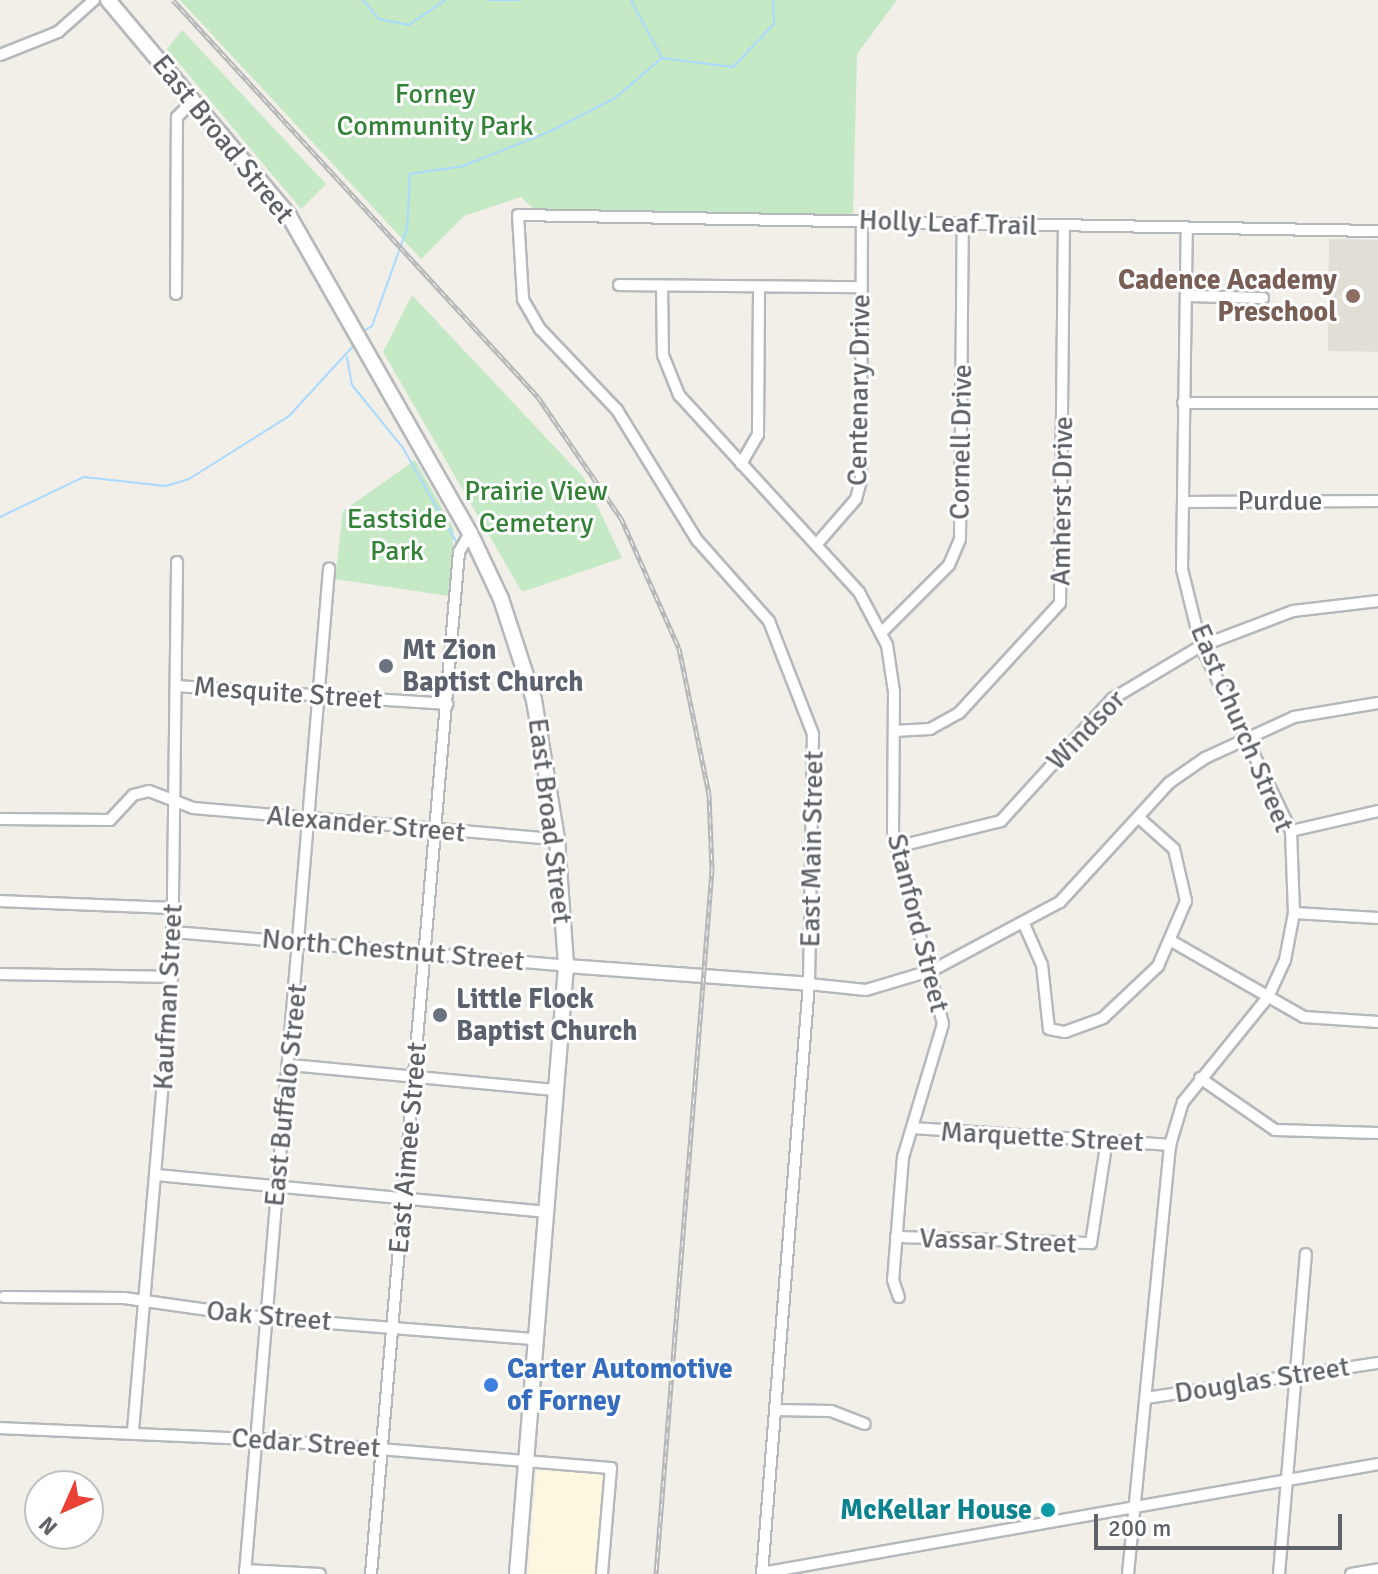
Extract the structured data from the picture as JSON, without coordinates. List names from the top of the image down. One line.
{"streets":{"main road":["East Broad Street"],"street":["Holly Leaf Trail","Centenary Drive","Cornell Drive","Amherst Drive","Purdue","Mesquite Street","East Church Street","Windsor","Alexander Street","East Main Street","Stanford Street","North Chestnut Street","Kaufman Street","East Buffalo Street","Marquette Street","East Aimee Street","Vassar Street","Oak Street","Douglas Street","Cedar Street"]},"crossings":[["East Broad Street","Alexander Street"],["East Broad Street","North Chestnut Street"],["East Broad Street","East Aimee Street"],["East Broad Street","Oak Street"],["East Broad Street","Cedar Street"],["Holly Leaf Trail","Centenary Drive"],["Holly Leaf Trail","Cornell Drive"],["Holly Leaf Trail","Amherst Drive"],["Holly Leaf Trail","East Church Street"],["Holly Leaf Trail","East Main Street"],["Cornell Drive","Stanford Street"],["Amherst Drive","Stanford Street"],["Purdue","East Church Street"],["Mesquite Street","Kaufman Street"],["Mesquite Street","East Buffalo Street"],["Mesquite Street","East Aimee Street"],["East Church Street","Windsor"],["East Church Street","Marquette Street"],["East Church Street","Douglas Street"],["Windsor","Stanford Street"],["Alexander Street","Kaufman Street"],["Alexander Street","East Buffalo Street"],["Alexander Street","East Aimee Street"],["East Main Street","North Chestnut Street"],["Stanford Street","Marquette Street"],["Stanford Street","Vassar Street"],["North Chestnut Street","Kaufman Street"],["North Chestnut Street","East Buffalo Street"],["North Chestnut Street","East Aimee Street"],["Kaufman Street","Oak Street"],["Kaufman Street","Cedar Street"],["East Buffalo Street","Oak Street"],["East Buffalo Street","Cedar Street"],["Marquette Street","Vassar Street"],["East Aimee Street","Oak Street"],["East Aimee Street","Cedar Street"]],"parks":["Forney Community Park","Prairie View Cemetery","Eastside Park"],"places":["Cadence Academy Preschool","Mt Zion Baptist Church","Little Flock Baptist Church","Carter Automotive of Forney","McKellar House"],"scale_bar":"200 m","north":"bottom left"}
